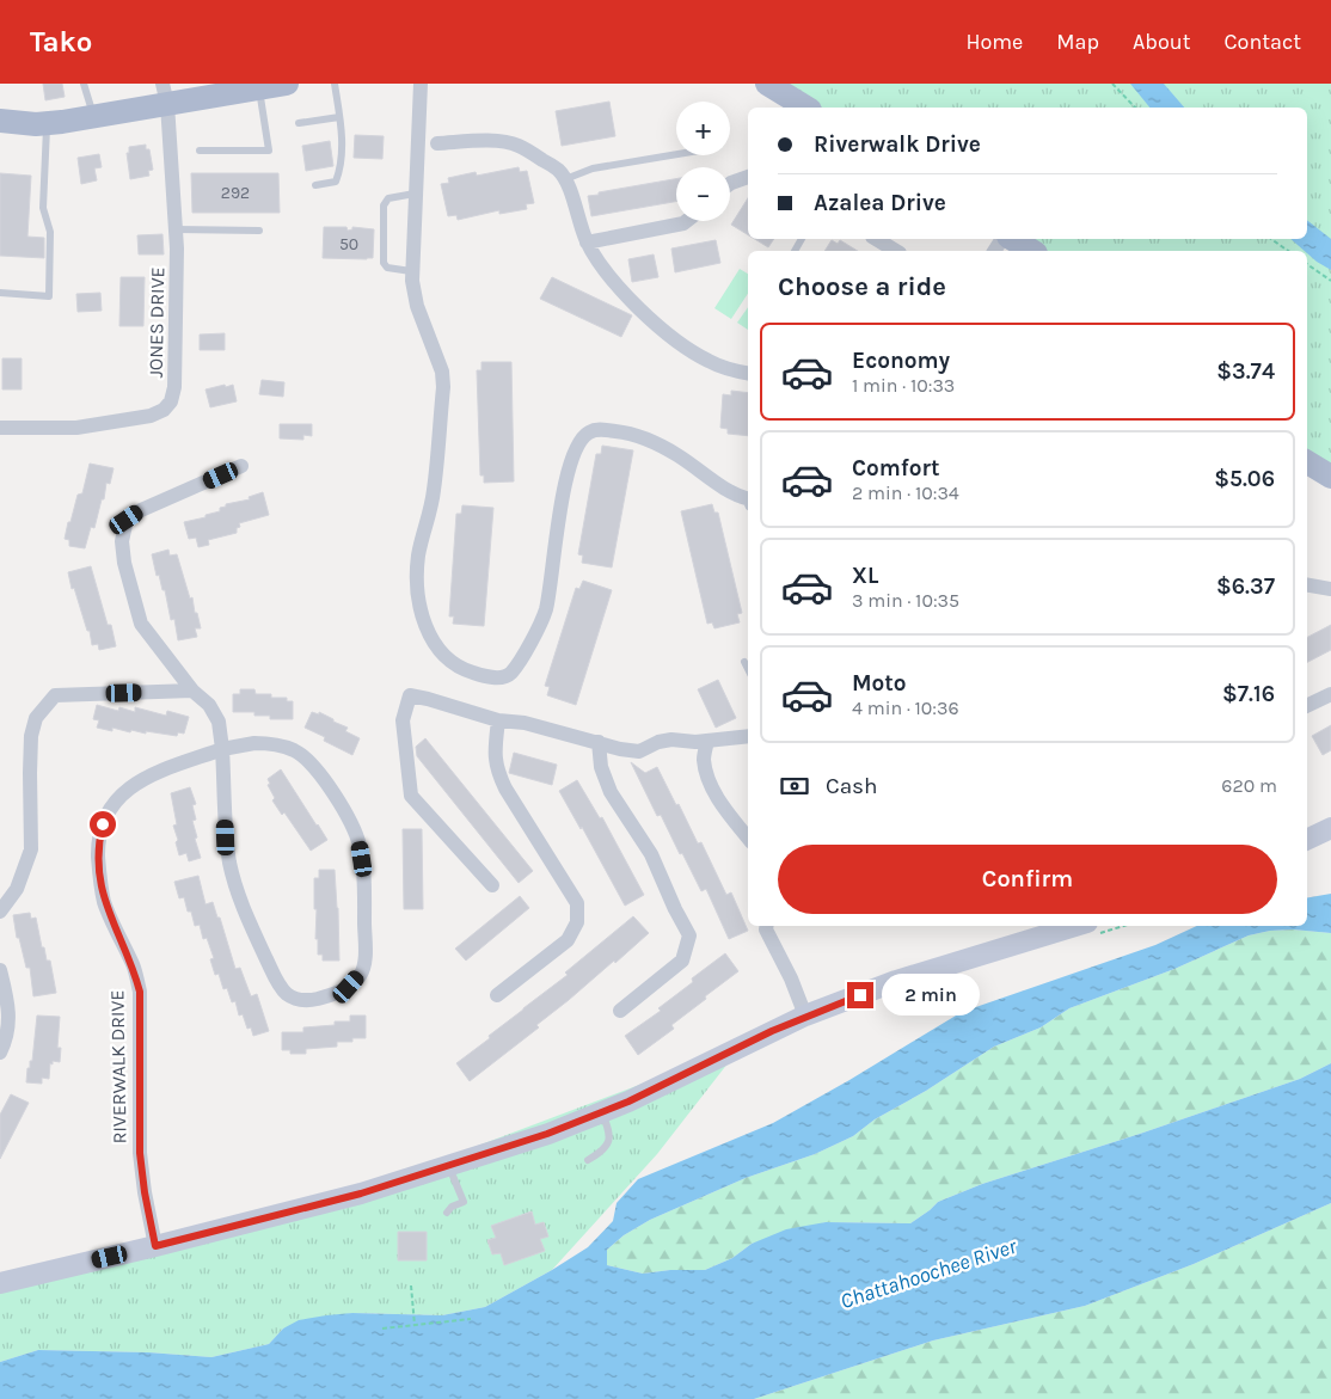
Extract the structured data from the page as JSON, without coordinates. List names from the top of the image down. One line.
{"streets":{"street":["JONES DRIVE","RIVERWALK DRIVE"]},"water":["Chattahoochee River"],"house_numbers":["292","50"],"page":{"header":"Tako","nav":["Home","Map","About","Contact"],"map_buttons":["+","−"],"banner":["Riverwalk Drive","Azalea Drive"],"heading":"Choose a ride","list":[{"name":"Economy","note":"1 min · 10:33","value":"$3.74"},{"name":"Comfort","note":"2 min · 10:34","value":"$5.06"},{"name":"XL","note":"3 min · 10:35","value":"$6.37"},{"name":"Moto","note":"4 min · 10:36","value":"$7.16"}],"pay":["Cash","620 m"],"buttons":"Confirm","bubble":"2 min"}}
